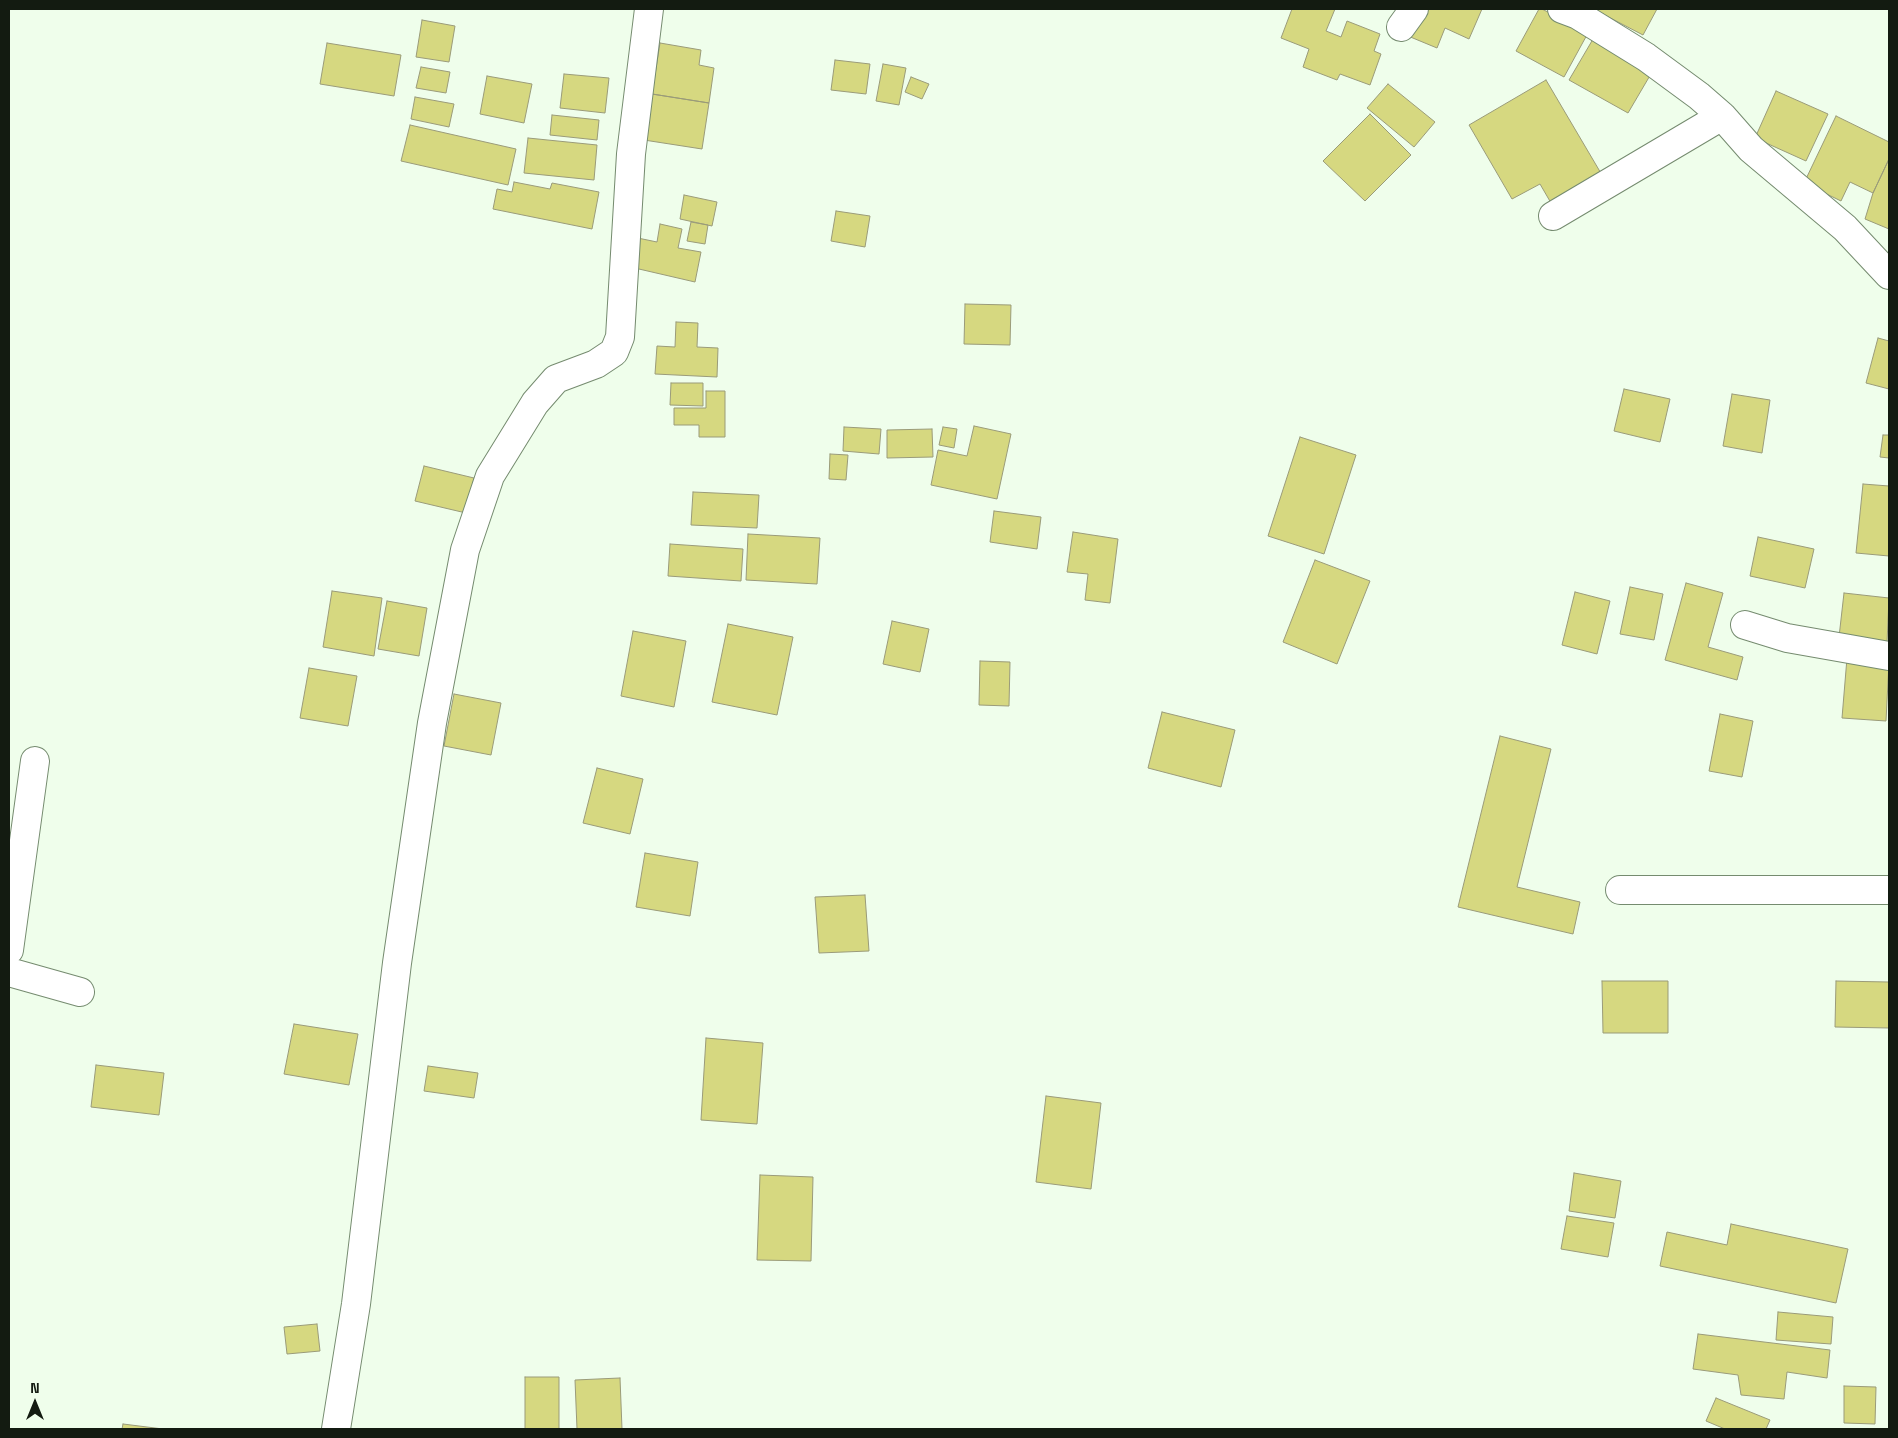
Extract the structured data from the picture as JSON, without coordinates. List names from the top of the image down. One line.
{"north":"top"}
